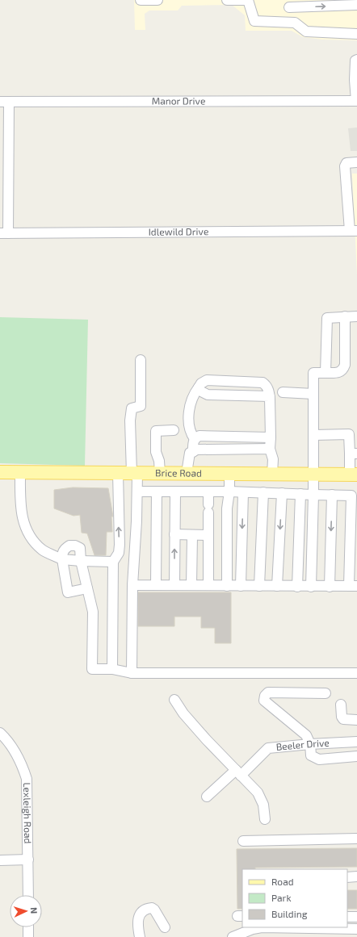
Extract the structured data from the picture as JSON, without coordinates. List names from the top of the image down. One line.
{"streets":{"main road":["Brice Road"],"street":["Manor Drive","Idlewild Drive","Beeler Drive","Lexleigh Road"]},"legend":["Road","Park","Building"],"north":"right"}
